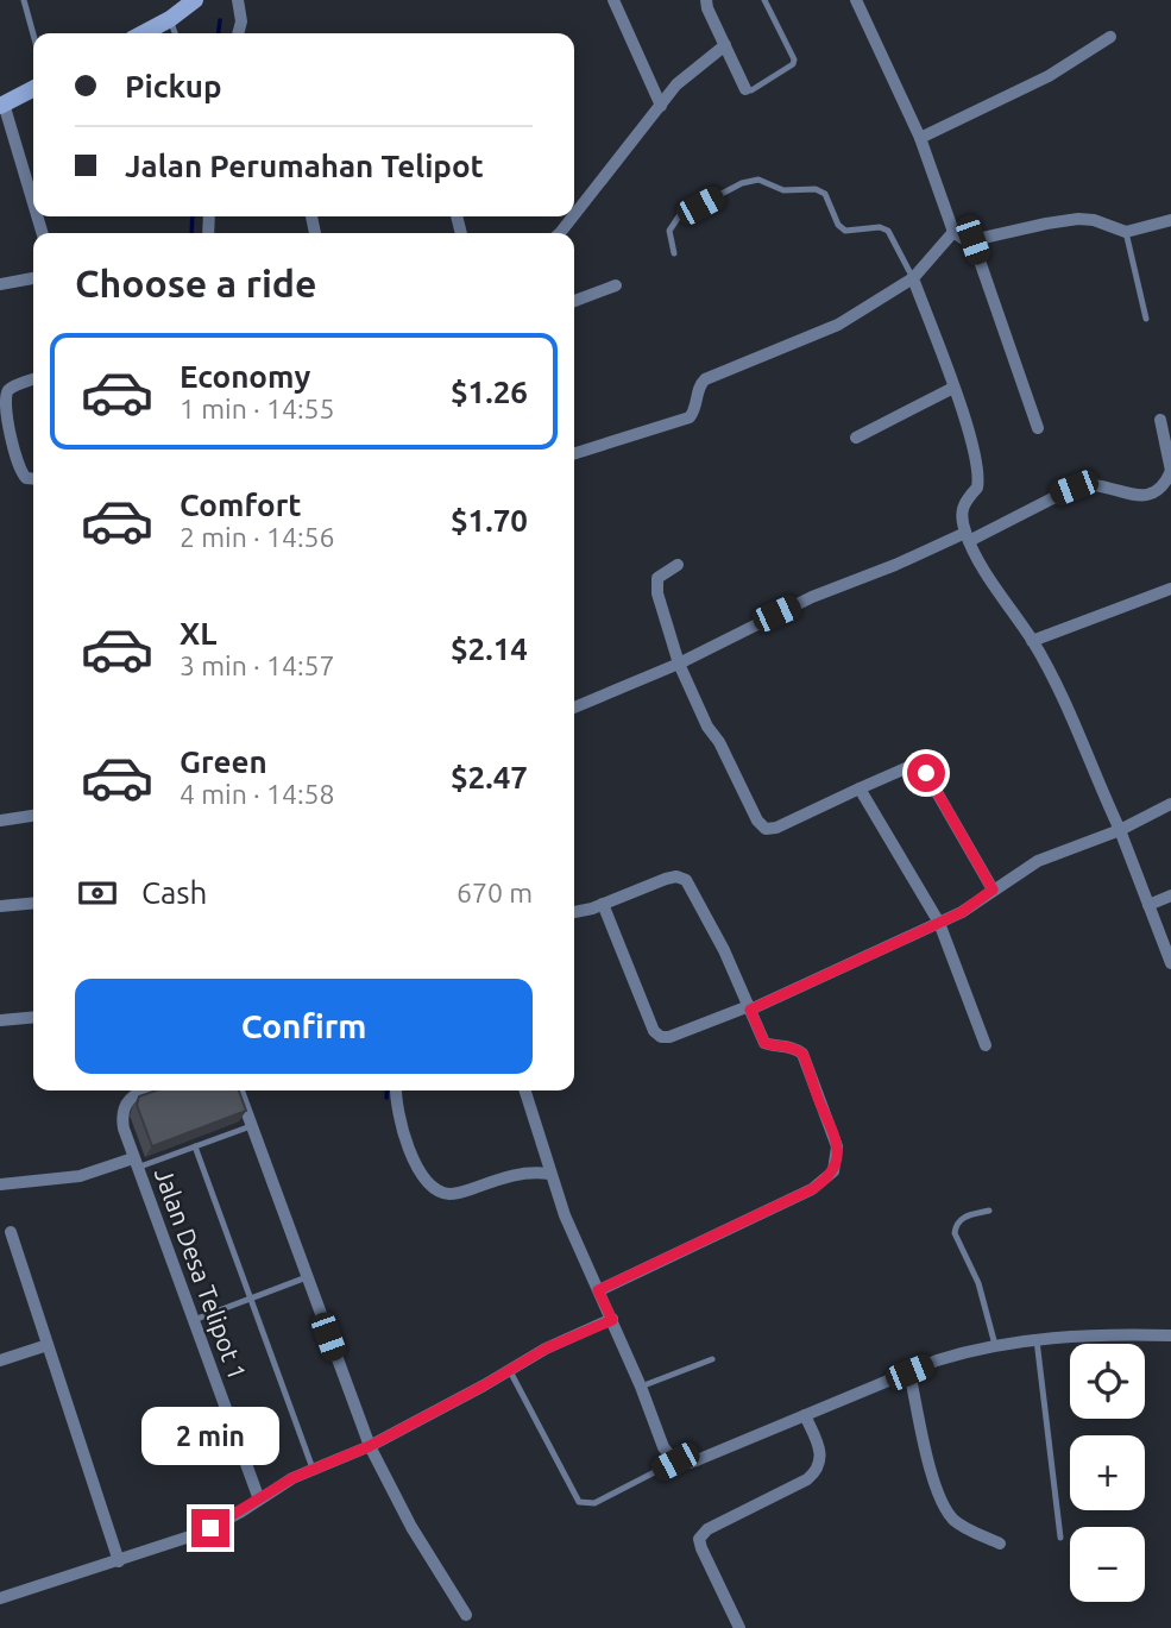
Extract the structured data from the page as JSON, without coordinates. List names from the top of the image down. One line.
{"streets":{"street":["Jalan Desa Telipot 1"]},"page":{"banner":["Pickup","Jalan Perumahan Telipot"],"heading":"Choose a ride","list":[{"name":"Economy","note":"1 min · 14:55","value":"$1.26"},{"name":"Comfort","note":"2 min · 14:56","value":"$1.70"},{"name":"XL","note":"3 min · 14:57","value":"$2.14"},{"name":"Green","note":"4 min · 14:58","value":"$2.47"}],"pay":["Cash","670 m"],"buttons":"Confirm","map_buttons":["+","−"],"bubble":"2 min"}}
